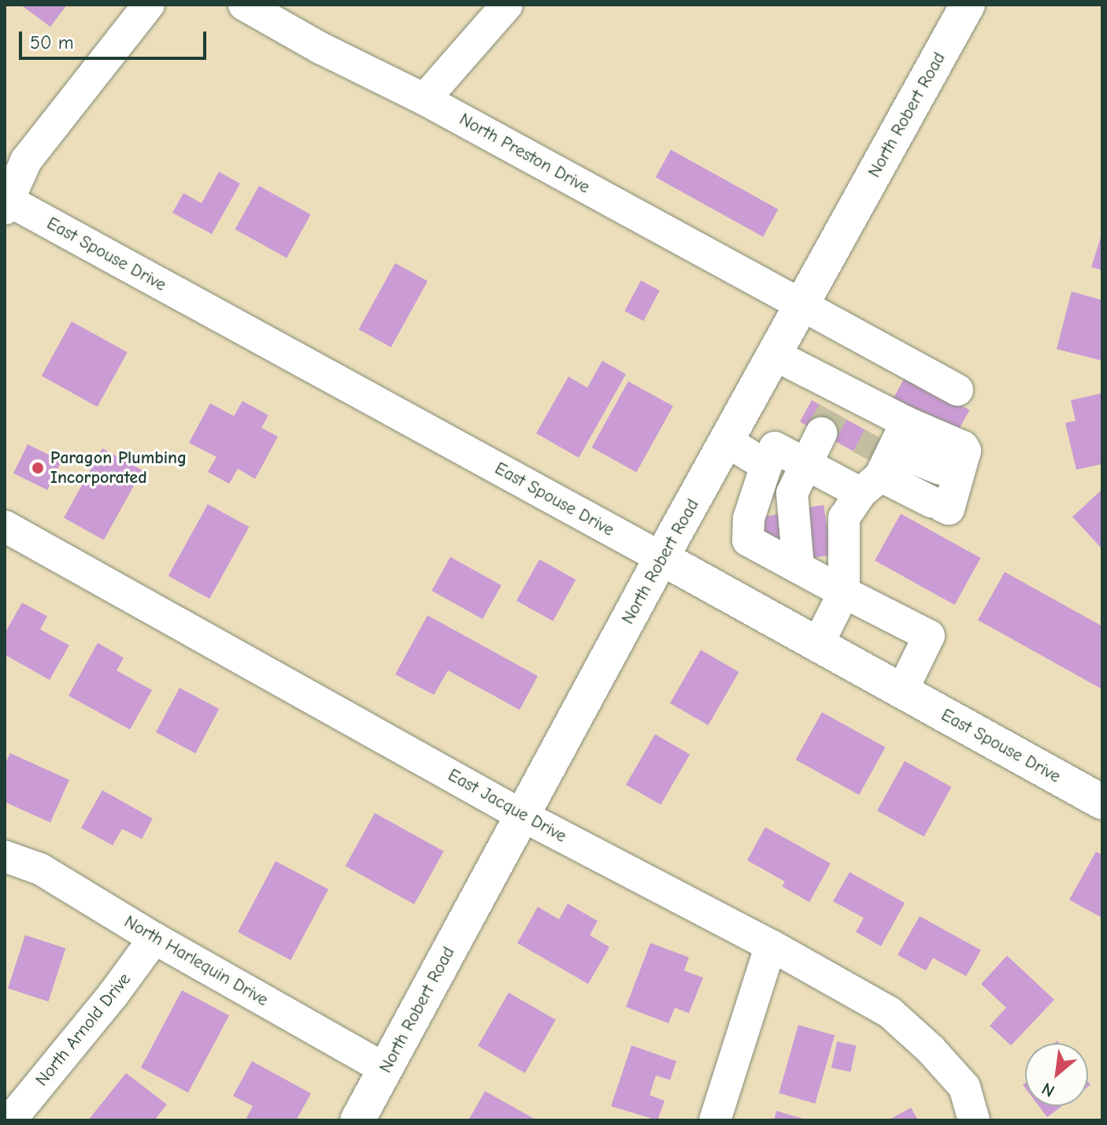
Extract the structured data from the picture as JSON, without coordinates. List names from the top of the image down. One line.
{"streets":{"main road":["North Robert Road","East Spouse Drive"],"street":["North Preston Drive","East Jacque Drive","North Harlequin Drive","North Arnold Drive"]},"crossings":[["North Robert Road","North Preston Drive"],["North Robert Road","East Spouse Drive"],["North Robert Road","East Jacque Drive"],["North Robert Road","North Harlequin Drive"],["North Harlequin Drive","North Arnold Drive"]],"places":["Paragon Plumbing Incorporated"],"scale_bar":"50 m","north":"bottom left"}
